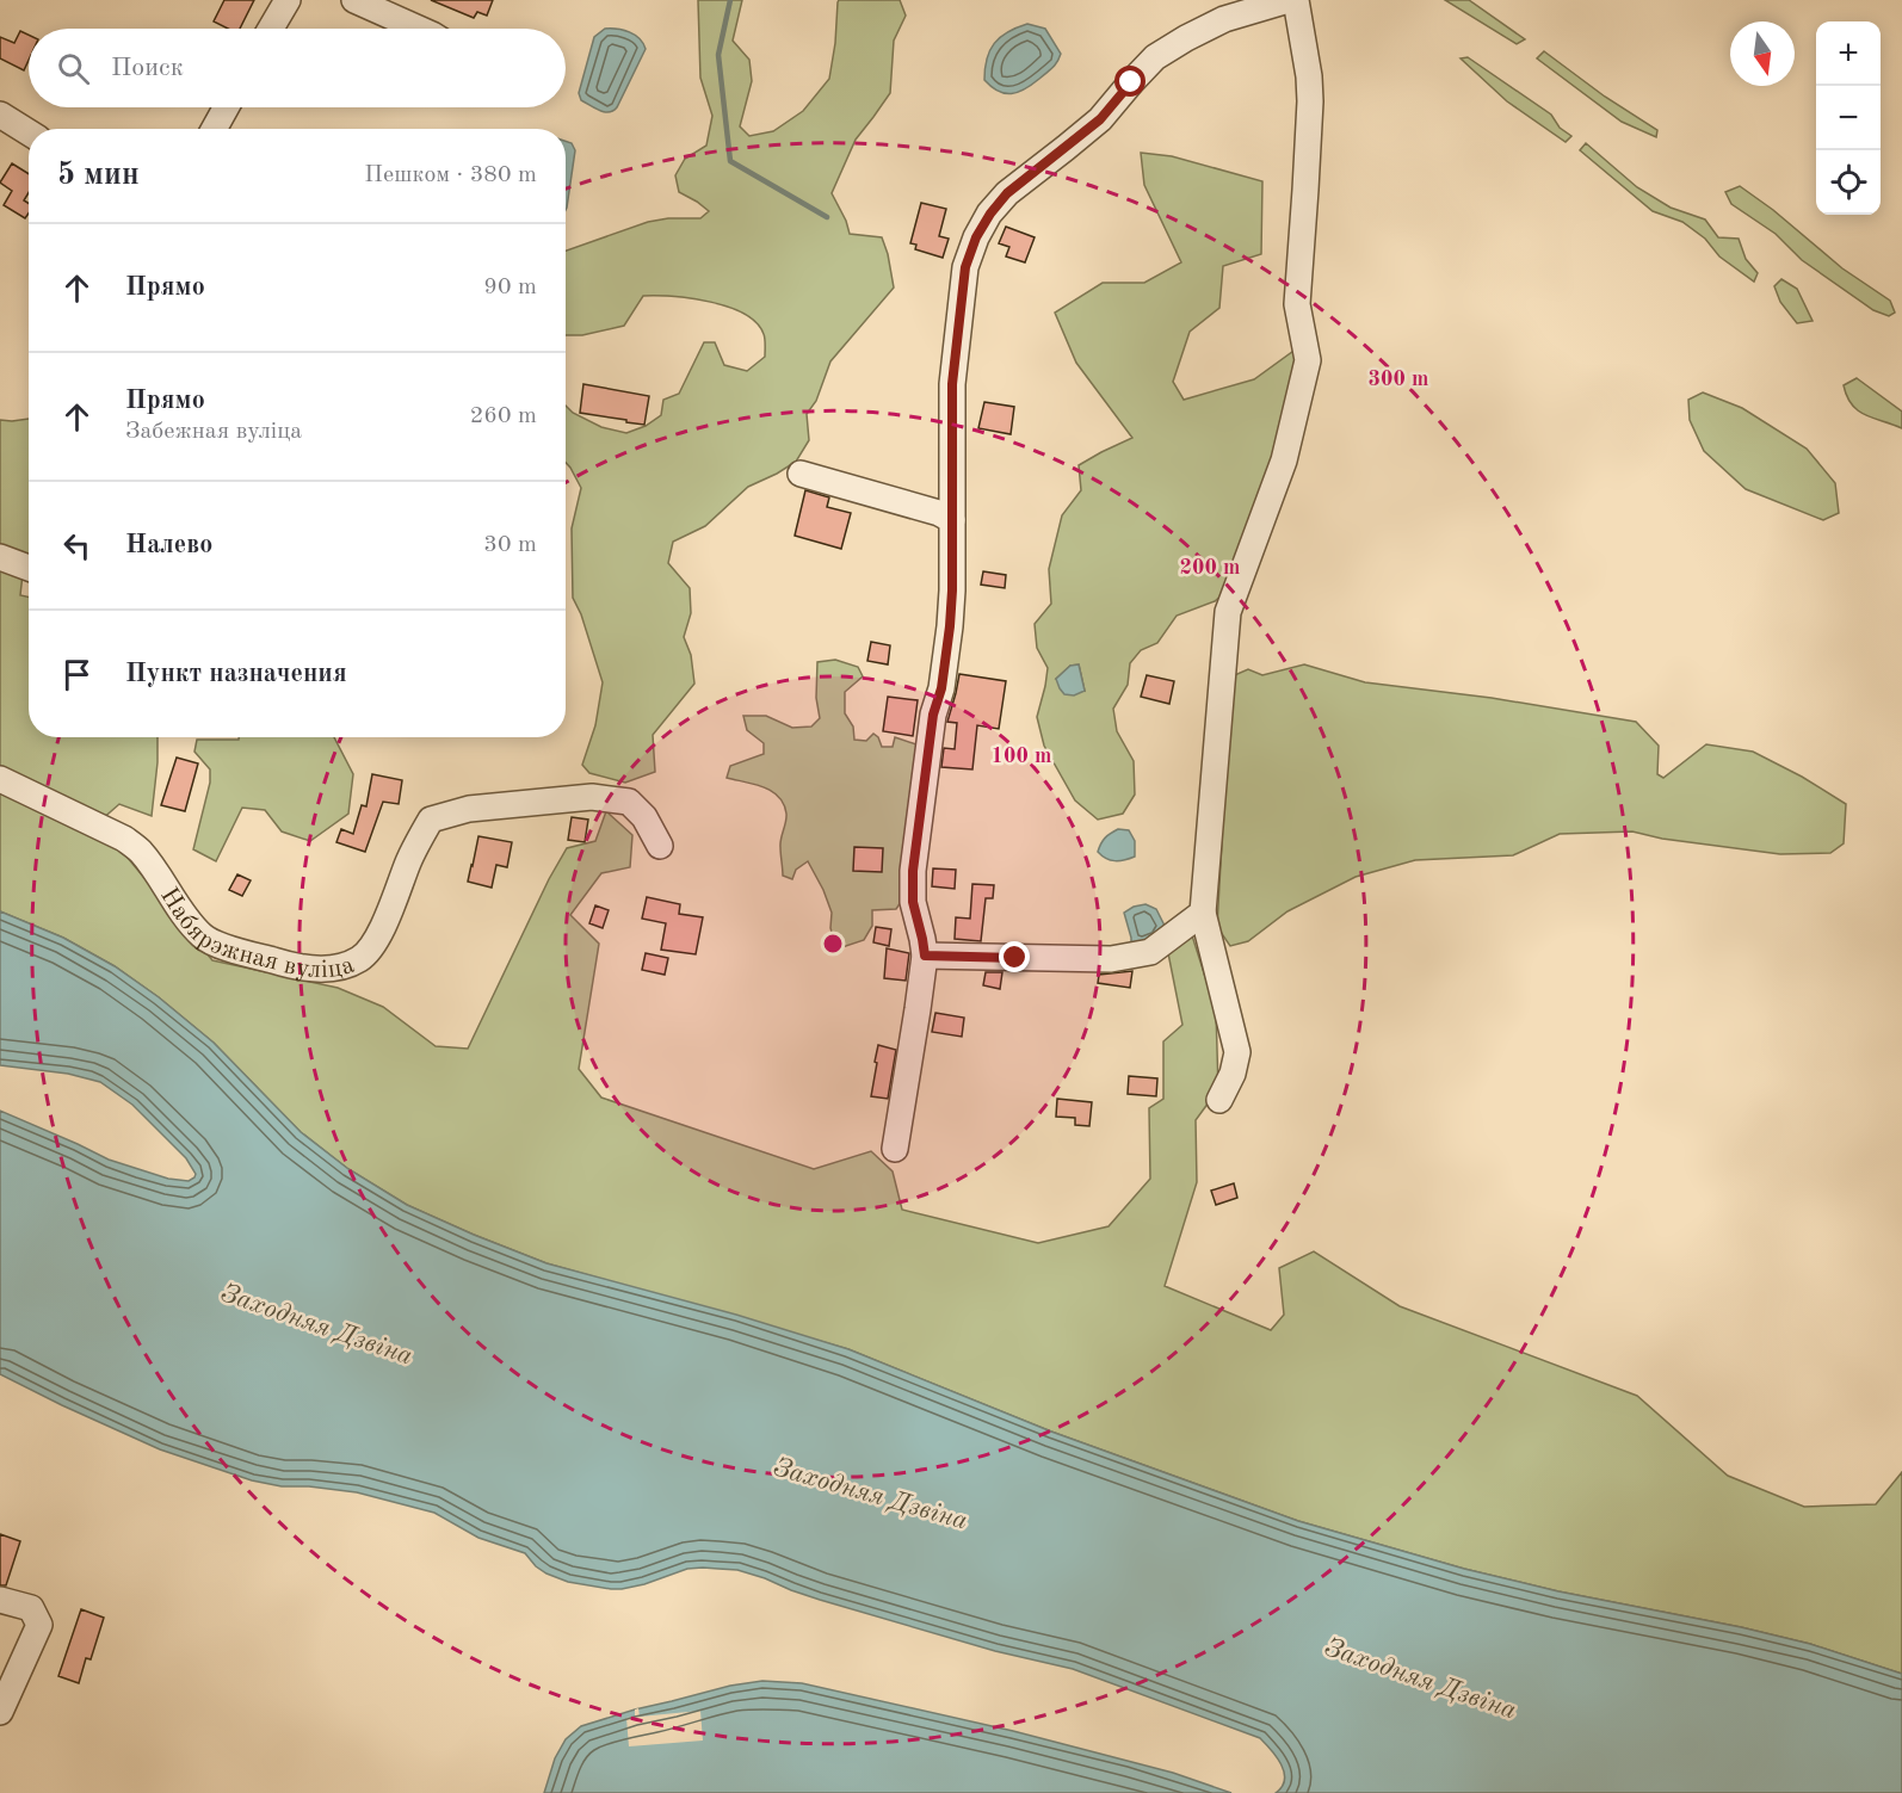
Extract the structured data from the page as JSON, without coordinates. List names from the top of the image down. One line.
{"streets":{"street":["Набярэжная вуліца"]},"water":["Заходняя Дзвіна"],"north":"bottom","page":{"map_buttons":["+","−"],"search":"Поиск","heading":["5 мин","Пешком · 380 m"],"list":[["Прямо","90 m"],["Прямо","Забежная вуліца","260 m"],["Налево","30 m"],"Пункт назначения"]},"rings":["300 m","200 m","100 m"]}
